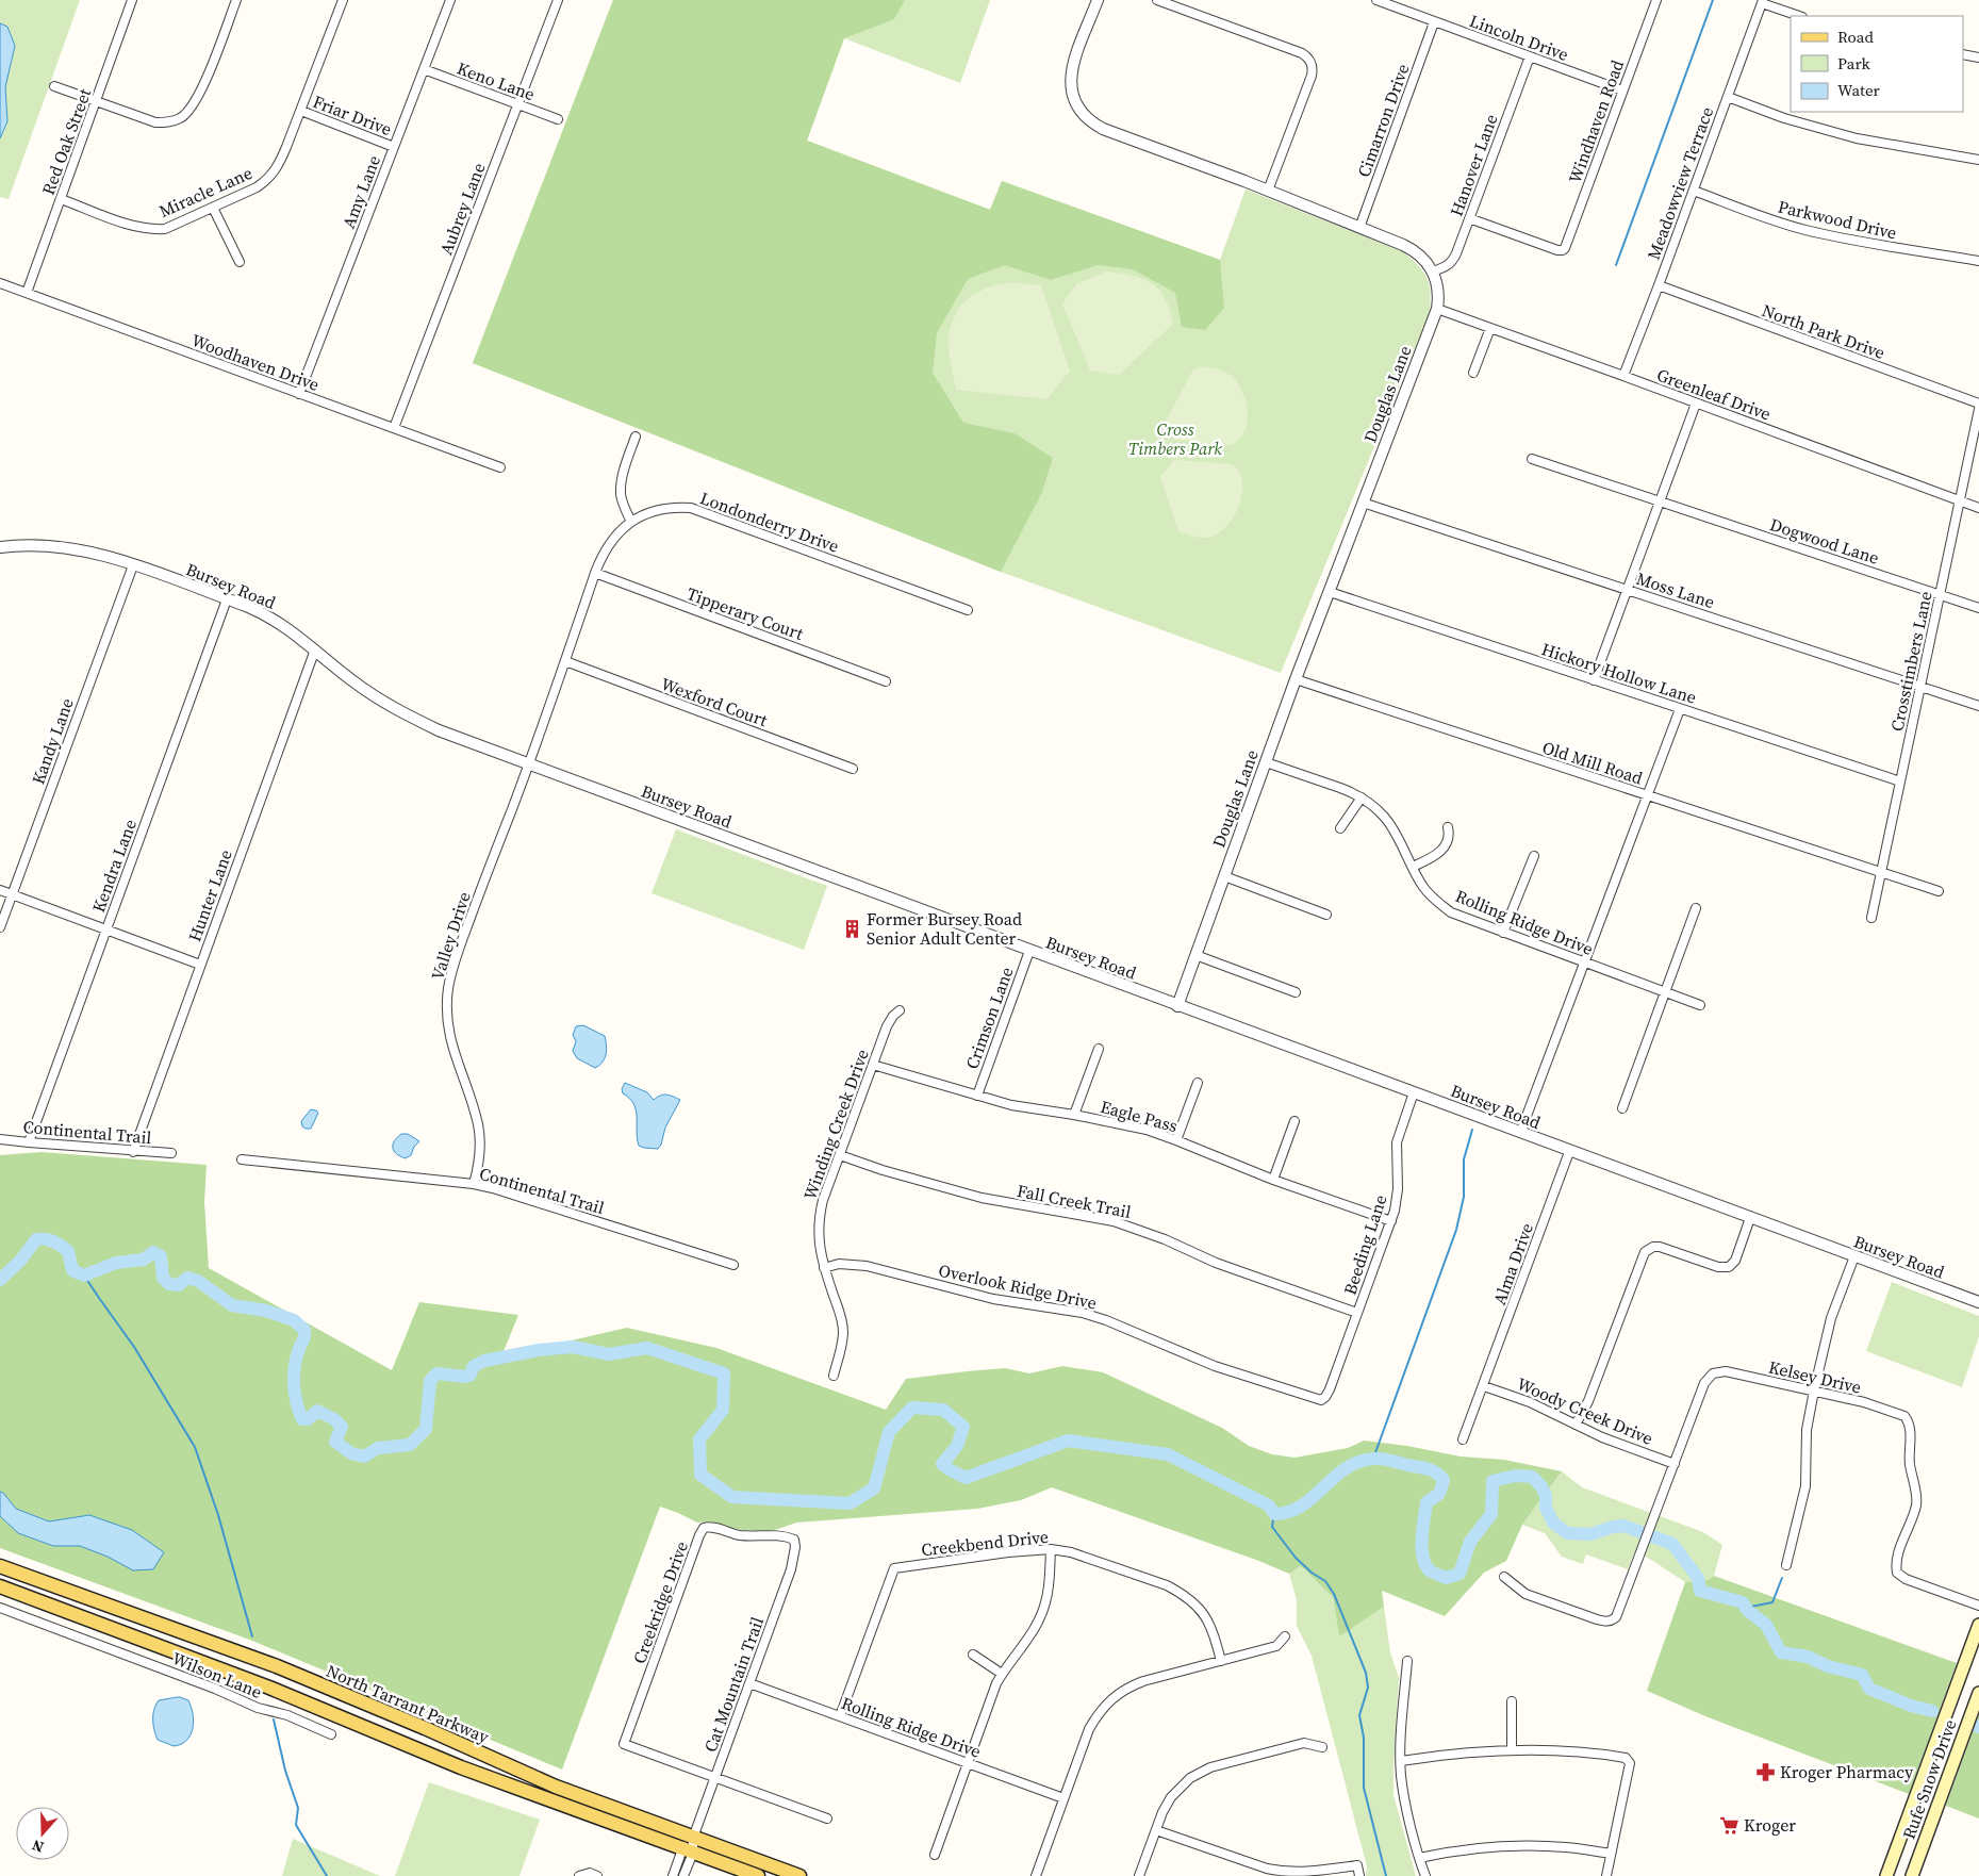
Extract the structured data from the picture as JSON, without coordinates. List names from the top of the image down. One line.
{"streets":{"main road":["North Tarrant Parkway","Rufe Snow Drive"],"street":["Lincoln Drive","Keno Lane","Friar Drive","Cimarron Drive","Windhaven Road","Red Oak Street","Hanover Lane","Meadowview Terrace","Miracle Lane","Amy Lane","Aubrey Lane","Parkwood Drive","North Park Drive","Woodhaven Drive","Douglas Lane","Greenleaf Drive","Londonderry Drive","Dogwood Lane","Bursey Road","Moss Lane","Tipperary Court","Crosstimbers Lane","Hickory Hollow Lane","Wexford Court","Kandy Lane","Old Mill Road","Kendra Lane","Hunter Lane","Rolling Ridge Drive","Valley Drive","Crimson Lane","Eagle Pass","Winding Creek Drive","Continental Trail","Fall Creek Trail","Beeding Lane","Alma Drive","Overlook Ridge Drive","Kelsey Drive","Woody Creek Drive","Creekbend Drive","Creekridge Drive","Wilson Lane","Cat Mountain Trail"]},"crossings":[["Lincoln Drive","Cimarron Drive"],["Lincoln Drive","Windhaven Road"],["Lincoln Drive","Hanover Lane"],["Keno Lane","Amy Lane"],["Keno Lane","Aubrey Lane"],["Friar Drive","Miracle Lane"],["Friar Drive","Amy Lane"],["Windhaven Road","Hanover Lane"],["Red Oak Street","Miracle Lane"],["Red Oak Street","Woodhaven Drive"],["Hanover Lane","Douglas Lane"],["Meadowview Terrace","Parkwood Drive"],["Meadowview Terrace","North Park Drive"],["Meadowview Terrace","Greenleaf Drive"],["Amy Lane","Woodhaven Drive"],["Aubrey Lane","Woodhaven Drive"],["Douglas Lane","Greenleaf Drive"],["Douglas Lane","Bursey Road"],["Douglas Lane","Moss Lane"],["Douglas Lane","Hickory Hollow Lane"],["Douglas Lane","Old Mill Road"],["Douglas Lane","Rolling Ridge Drive"],["Greenleaf Drive","Crosstimbers Lane"],["Londonderry Drive","Bursey Road"],["Londonderry Drive","Tipperary Court"],["Londonderry Drive","Wexford Court"],["Londonderry Drive","Valley Drive"],["Dogwood Lane","Crosstimbers Lane"],["Bursey Road","Kandy Lane"],["Bursey Road","Kendra Lane"],["Bursey Road","Hunter Lane"],["Bursey Road","Valley Drive"],["Bursey Road","Crimson Lane"],["Bursey Road","Beeding Lane"],["Bursey Road","Alma Drive"],["Moss Lane","Crosstimbers Lane"],["Crosstimbers Lane","Hickory Hollow Lane"],["Crosstimbers Lane","Old Mill Road"],["Kendra Lane","Continental Trail"],["Hunter Lane","Continental Trail"],["Rolling Ridge Drive","Creekbend Drive"],["Rolling Ridge Drive","Cat Mountain Trail"],["Valley Drive","Continental Trail"],["Crimson Lane","Eagle Pass"],["Eagle Pass","Winding Creek Drive"],["Eagle Pass","Beeding Lane"],["Winding Creek Drive","Fall Creek Trail"],["Winding Creek Drive","Overlook Ridge Drive"],["Fall Creek Trail","Beeding Lane"],["Beeding Lane","Overlook Ridge Drive"],["Alma Drive","Woody Creek Drive"],["Kelsey Drive","Woody Creek Drive"],["Creekridge Drive","Cat Mountain Trail"],["Cat Mountain Trail","North Tarrant Parkway"]],"parks":["Cross Timbers Park"],"places":{"building":["Former Bursey Road Senior Adult Center"],"pharmacy":["Kroger Pharmacy"],"supermarket":["Kroger"]},"legend":["Road","Park","Water"],"north":"bottom"}
